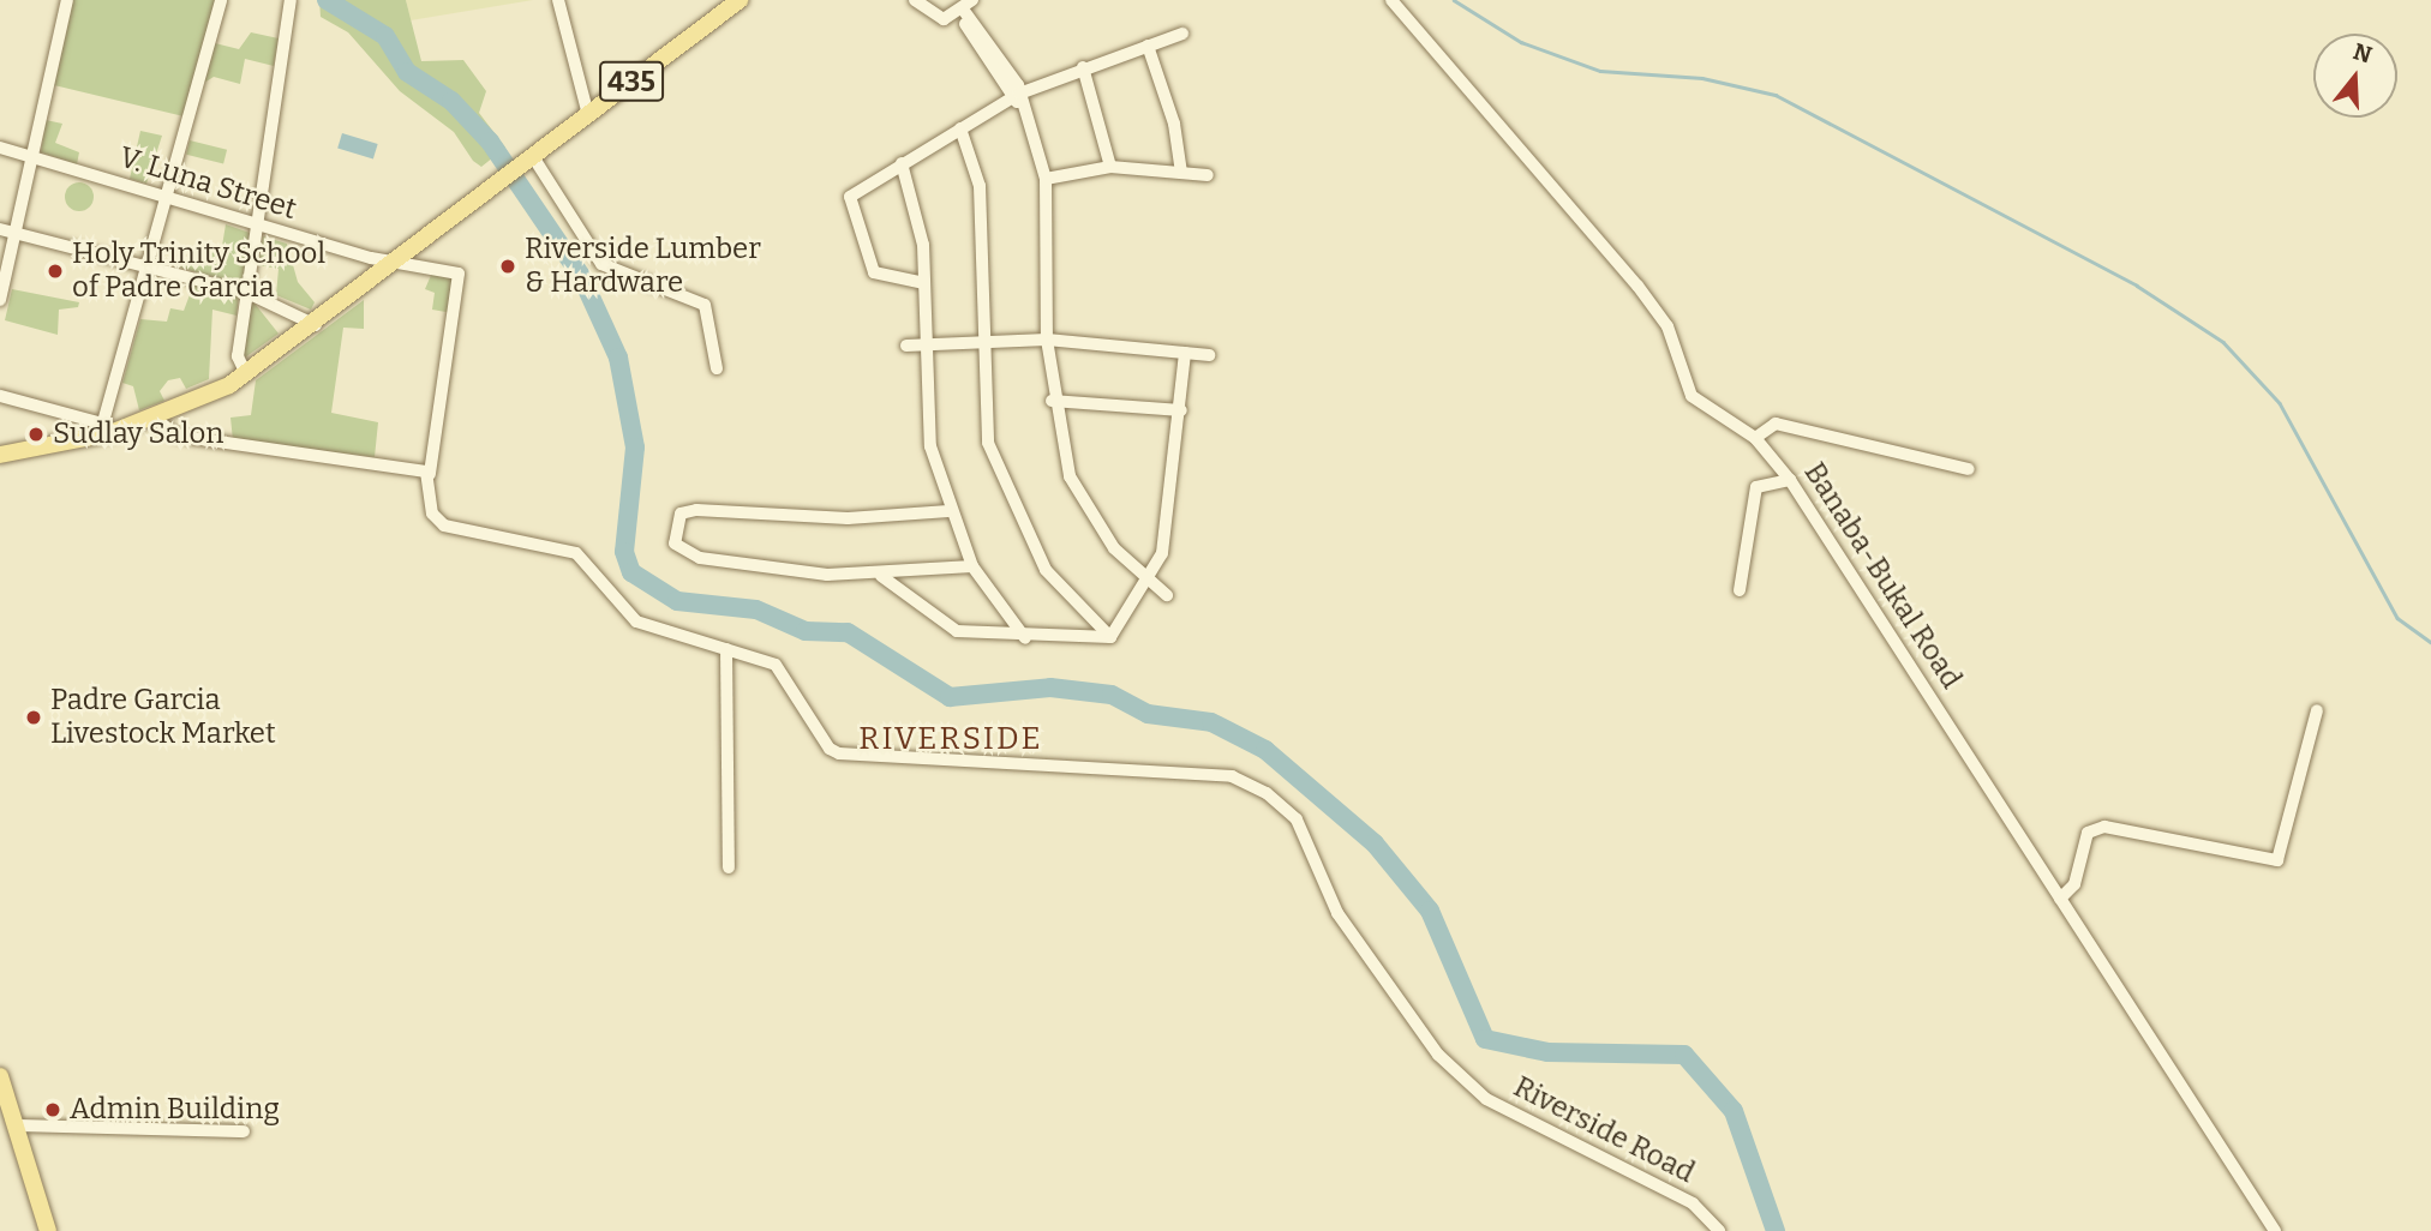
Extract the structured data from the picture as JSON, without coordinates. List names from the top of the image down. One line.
{"streets":{"main road":["435"],"street":["V. Luna Street","Banaba-Bukal Road","Riverside Road"]},"crossings":[["435","V. Luna Street"],["V. Luna Street","Riverside Road"]],"districts":["RIVERSIDE"],"places":["Riverside Lumber & Hardware","Holy Trinity School of Padre Garcia","Sudlay Salon","Padre Garcia Livestock Market","Admin Building"],"north":"top"}
